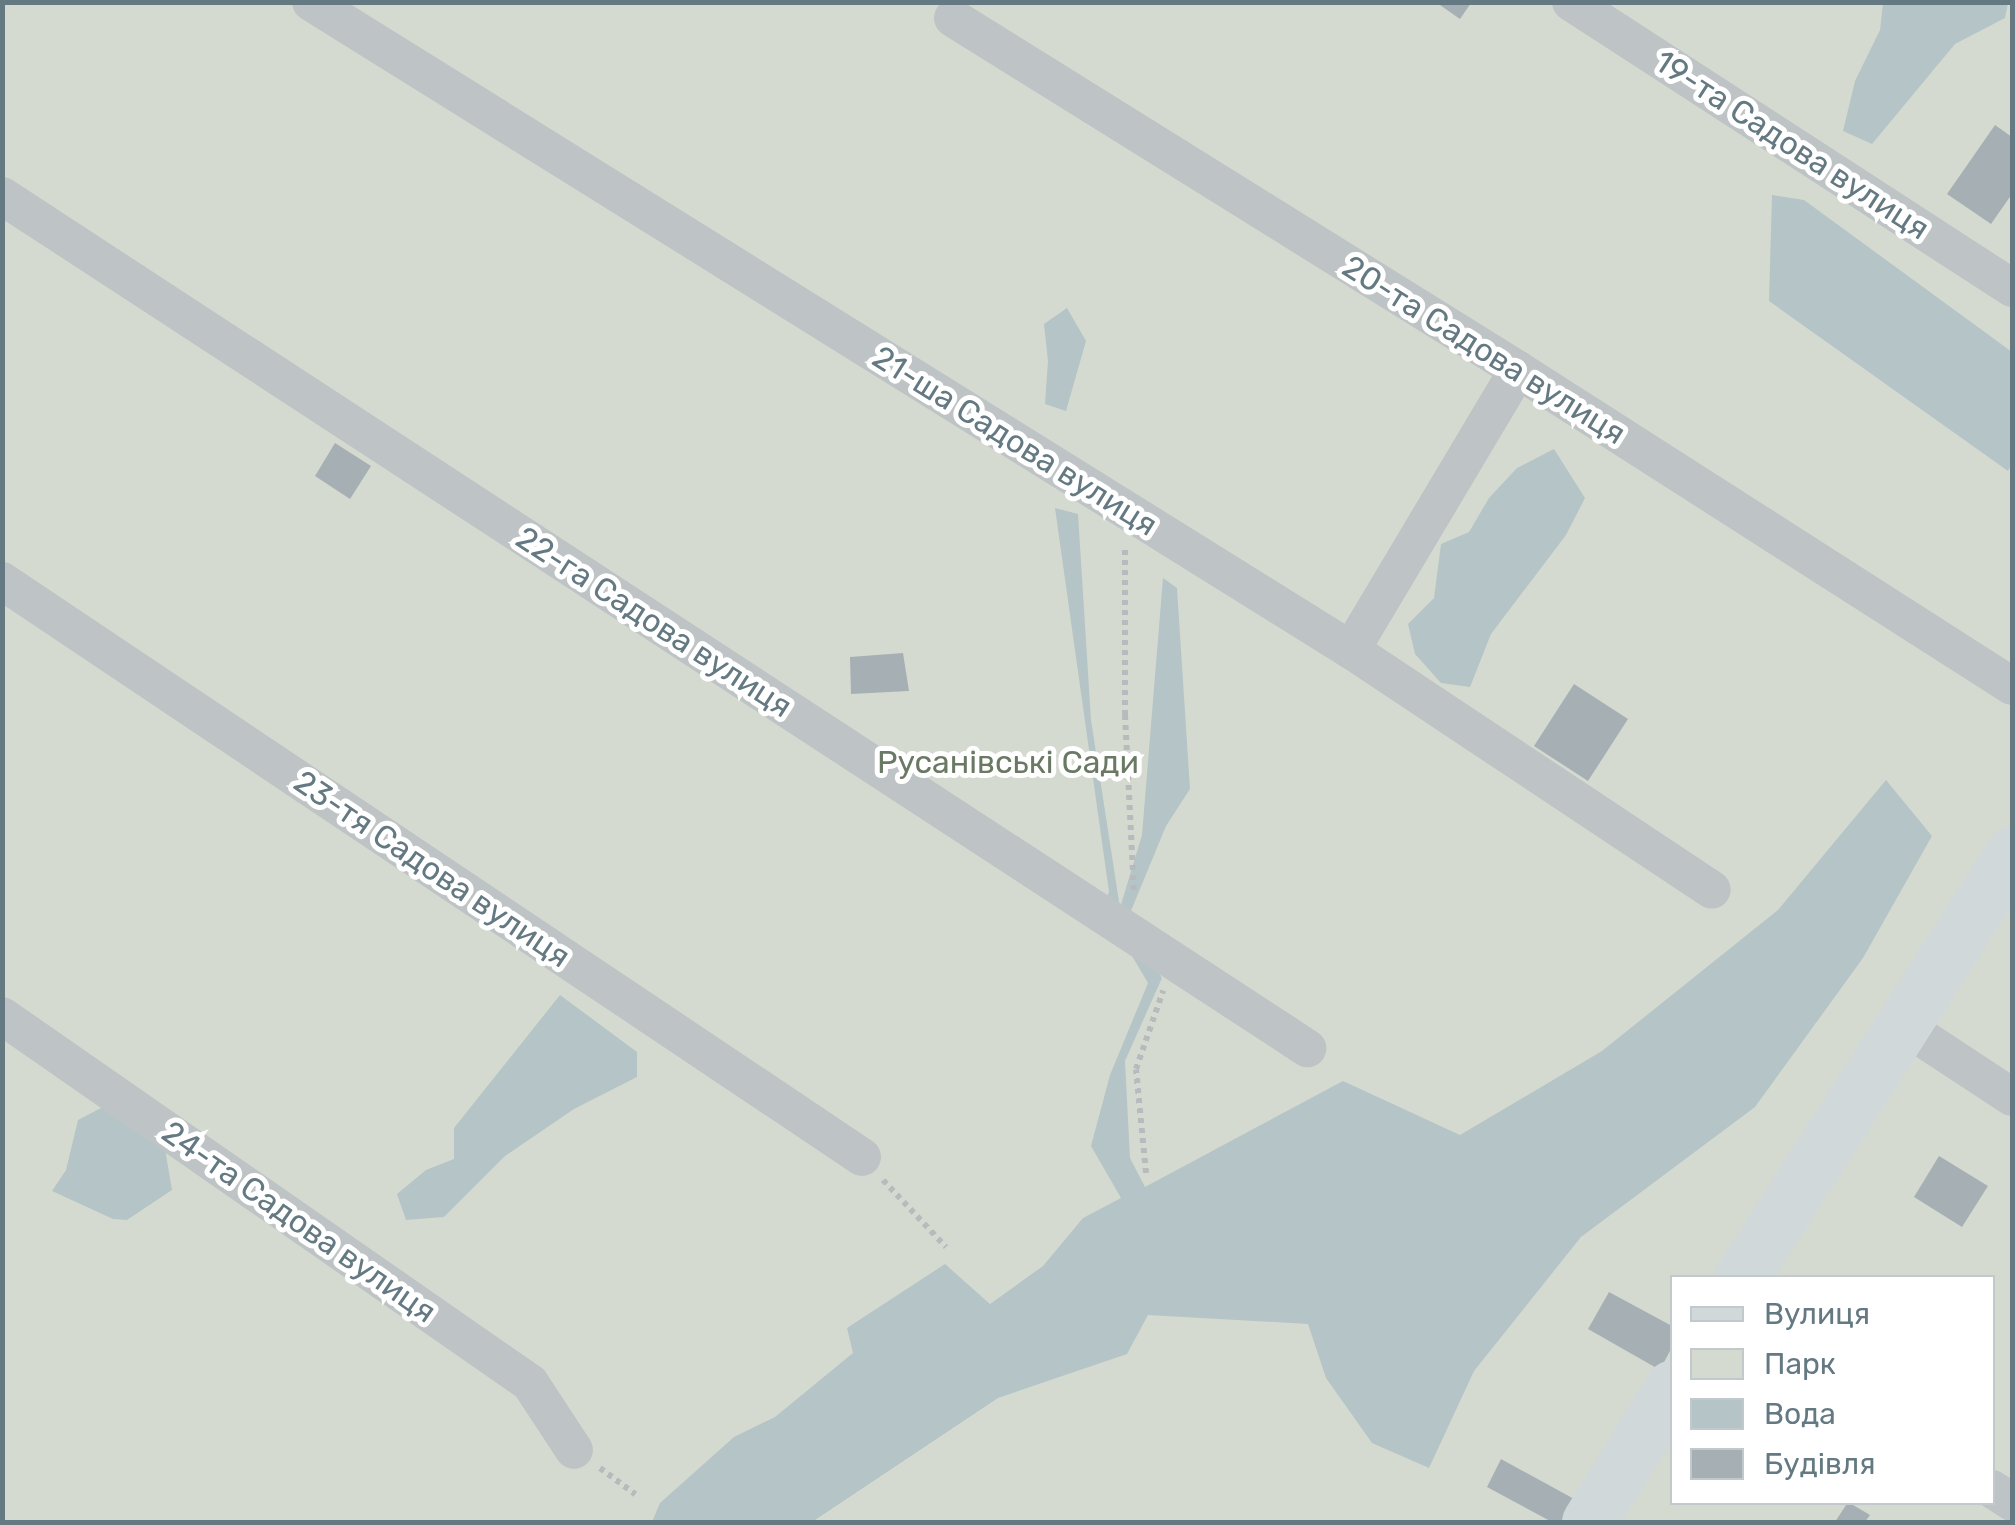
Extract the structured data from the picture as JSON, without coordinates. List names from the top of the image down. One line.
{"streets":{"street":["19-та Садова вулиця","20-та Садова вулиця","21-ша Садова вулиця","22-га Садова вулиця","23-тя Садова вулиця","24-та Садова вулиця"]},"parks":["Русанівські Сади"],"legend":["Вулиця","Парк","Вода","Будівля"]}
